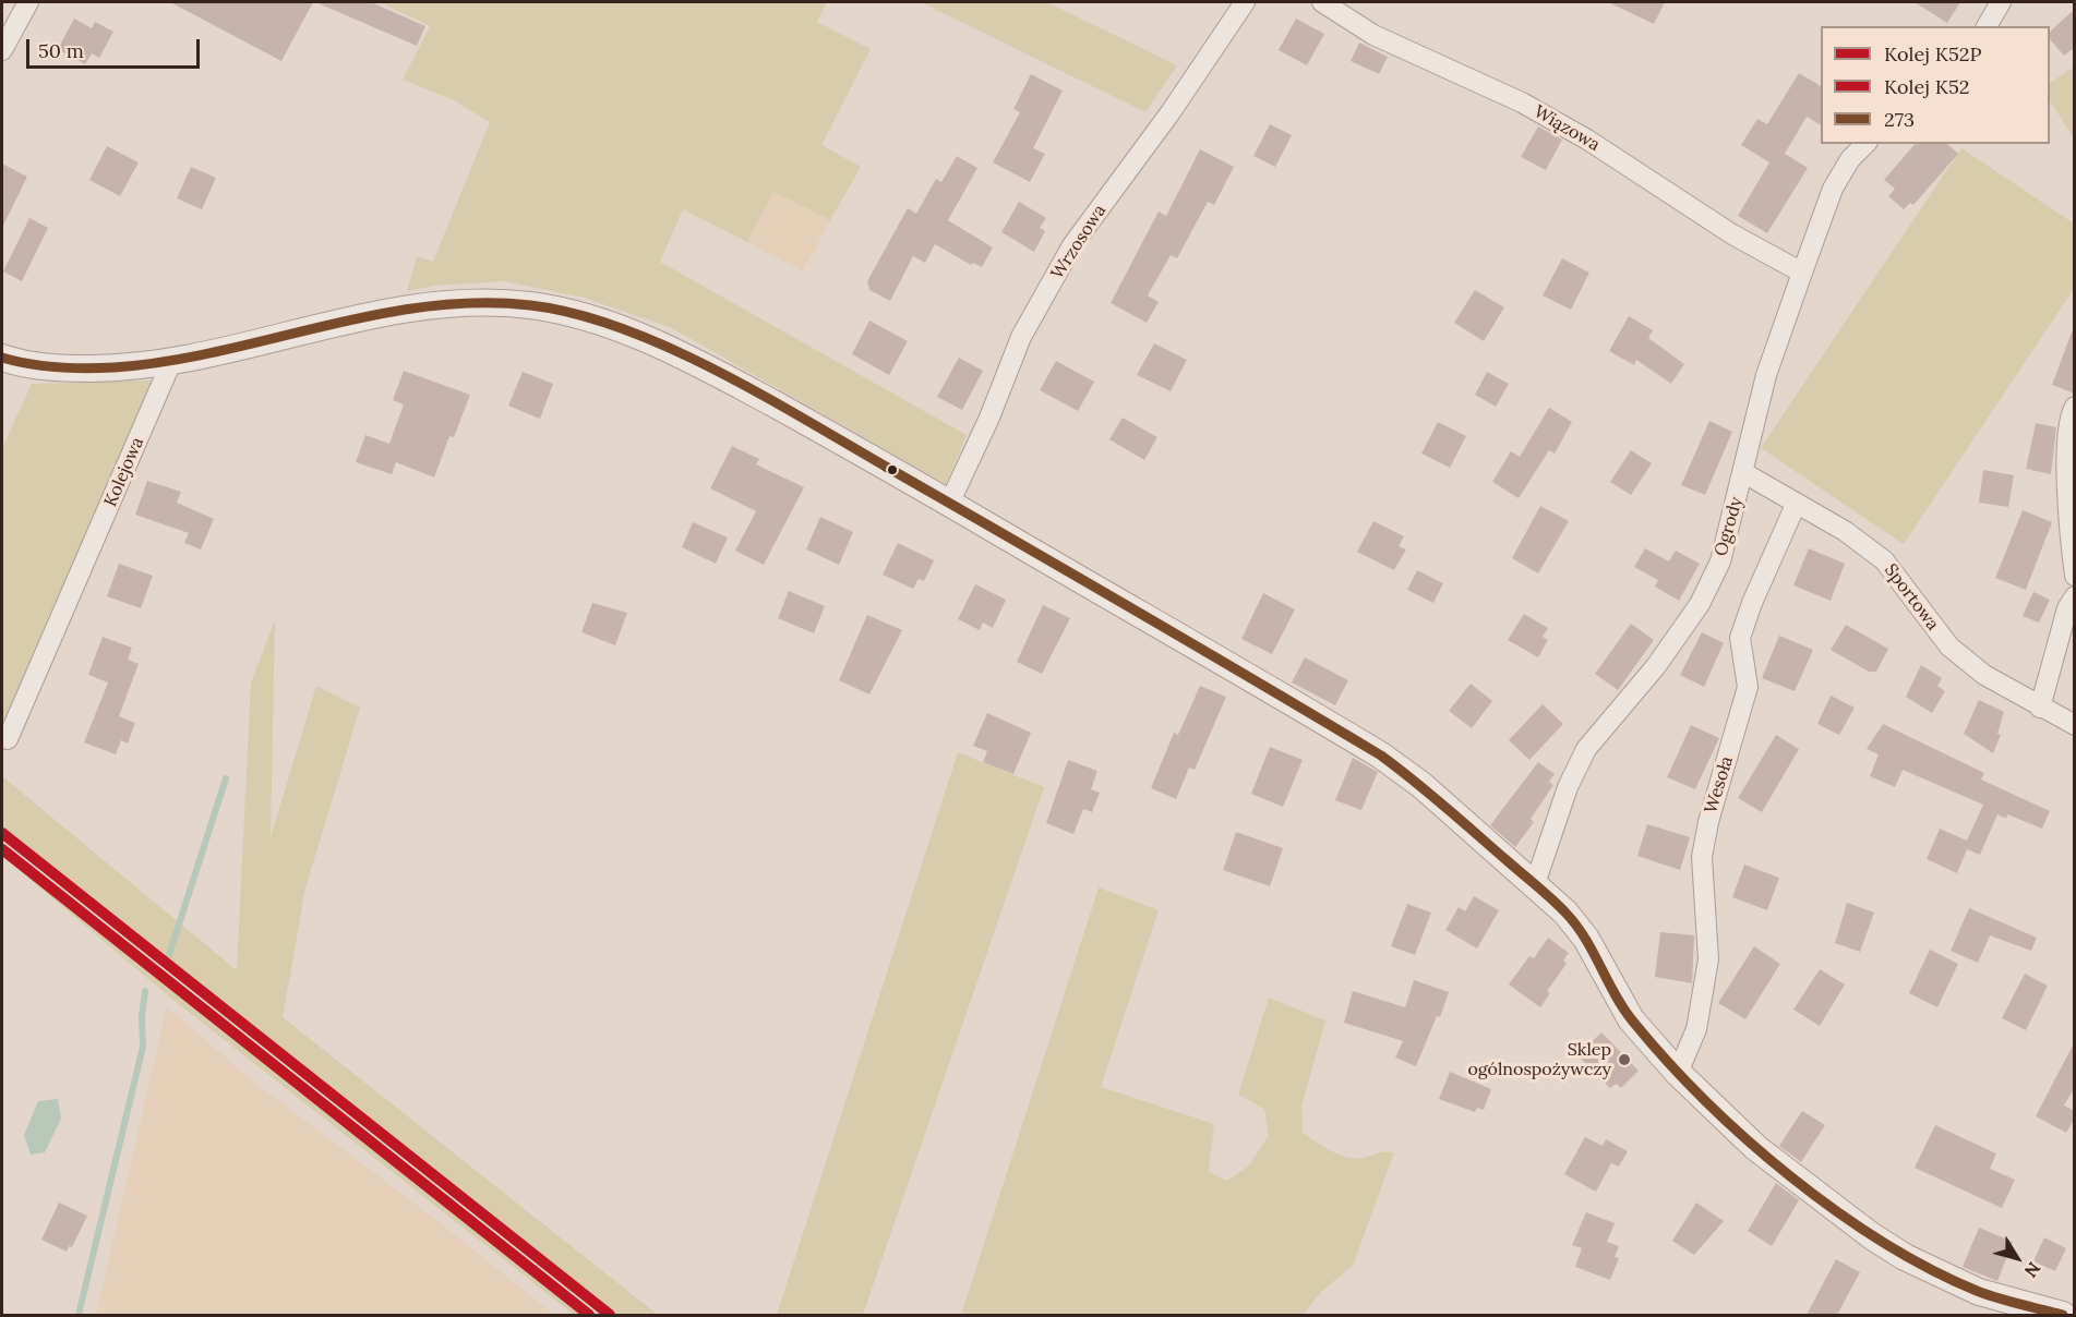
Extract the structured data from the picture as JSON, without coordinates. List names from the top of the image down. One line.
{"streets":{"street":["Wiązowa","Wrzosowa","Kolejowa","Ogrody","Sportowa","Wesoła"]},"crossings":[["Wiązowa","Ogrody"],["Ogrody","Sportowa"],["Sportowa","Wesoła"]],"places":["Sklep ogólnospożywczy"],"lines":["transit line 273","rail line K52P","rail line K52"],"legend":["Kolej K52P","Kolej K52","273"],"scale_bar":"50 m","north":"bottom right"}
